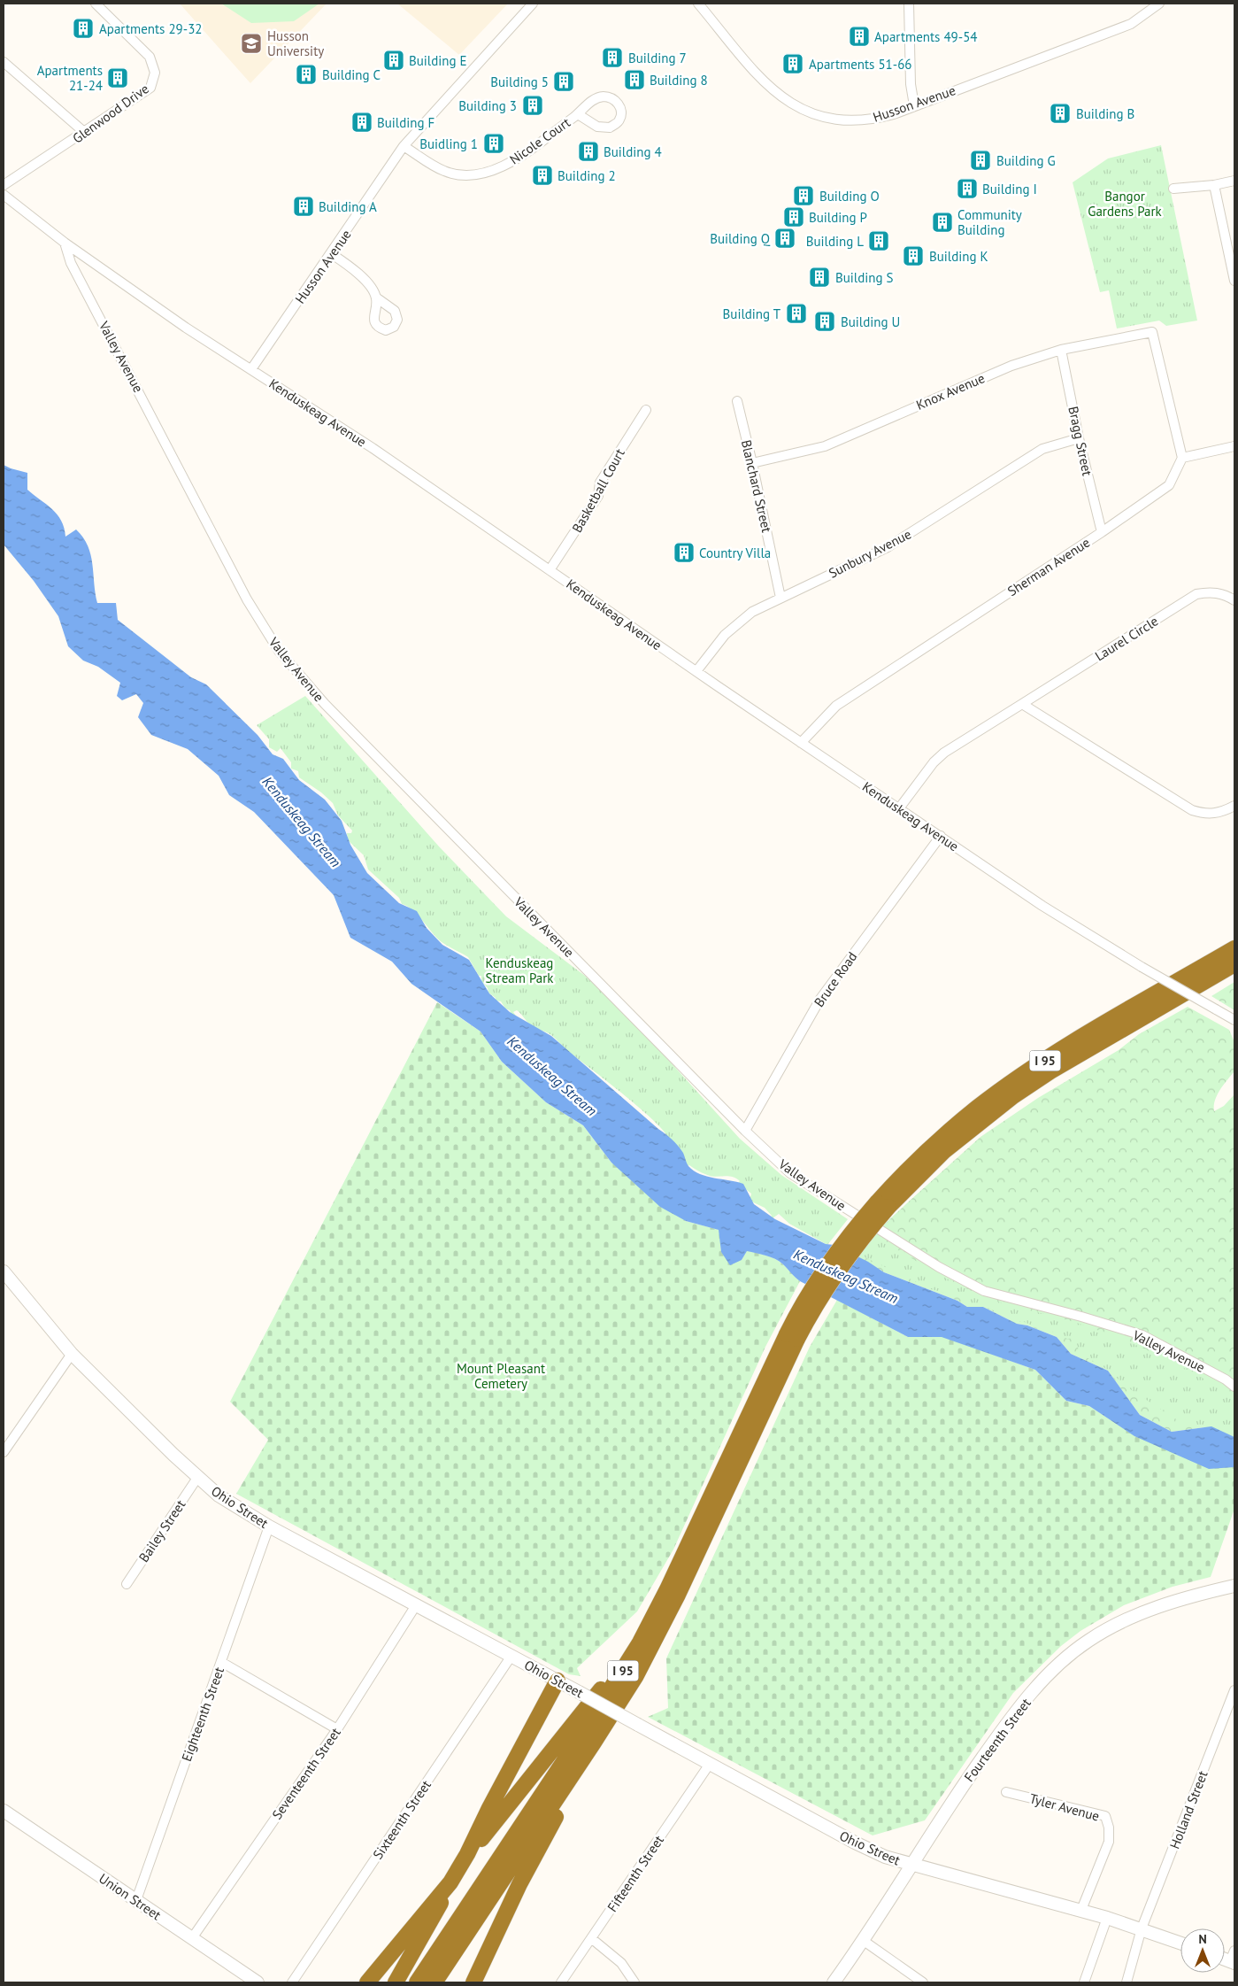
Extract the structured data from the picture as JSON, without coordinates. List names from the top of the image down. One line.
{"streets":{"highway":["I 95"],"street":["Husson Avenue","Glenwood Drive","Nicole Court","Valley Avenue","Knox Avenue","Kenduskeag Avenue","Bragg Street","Blanchard Street","Basketball Court","Sunbury Avenue","Sherman Avenue","Laurel Circle","Bruce Road","Ohio Street","Bailey Street","Eighteenth Street","Fourteenth Street","Seventeenth Street","Tyler Avenue","Holland Street","Sixteenth Street","Fifteenth Street","Union Street"]},"crossings":[["Husson Avenue","Nicole Court"],["Husson Avenue","Kenduskeag Avenue"],["Valley Avenue","Kenduskeag Avenue"],["Valley Avenue","Bruce Road"],["Knox Avenue","Bragg Street"],["Knox Avenue","Blanchard Street"],["Knox Avenue","Sherman Avenue"],["Kenduskeag Avenue","Basketball Court"],["Kenduskeag Avenue","Sunbury Avenue"],["Kenduskeag Avenue","Sherman Avenue"],["Kenduskeag Avenue","Laurel Circle"],["Kenduskeag Avenue","Bruce Road"],["Bragg Street","Sunbury Avenue"],["Bragg Street","Sherman Avenue"],["Blanchard Street","Sunbury Avenue"],["Ohio Street","Bailey Street"],["Ohio Street","Eighteenth Street"],["Ohio Street","Fourteenth Street"],["Ohio Street","Seventeenth Street"],["Ohio Street","Tyler Avenue"],["Ohio Street","Holland Street"],["Ohio Street","Sixteenth Street"],["Ohio Street","Fifteenth Street"],["Eighteenth Street","Union Street"],["Seventeenth Street","Union Street"]],"water":["Kenduskeag Stream"],"parks":["Bangor Gardens Park","Kenduskeag Stream Park","Mount Pleasant Cemetery"],"places":{"building":["Apartments 29-32","Apartments 49-54","Building 7","Building E","Apartments 51-66","Building C","Apartments 21-24","Building 8","Building 5","Building 3","Building B","Building F","Buidling 1","Building 4","Building G","Building 2","Building I","Building O","Building A","Building P","Community Building","Building Q","Building L","Building K","Building S","Building T","Building U","Country Villa"],"school or university":["Husson University"]},"north":"top"}
